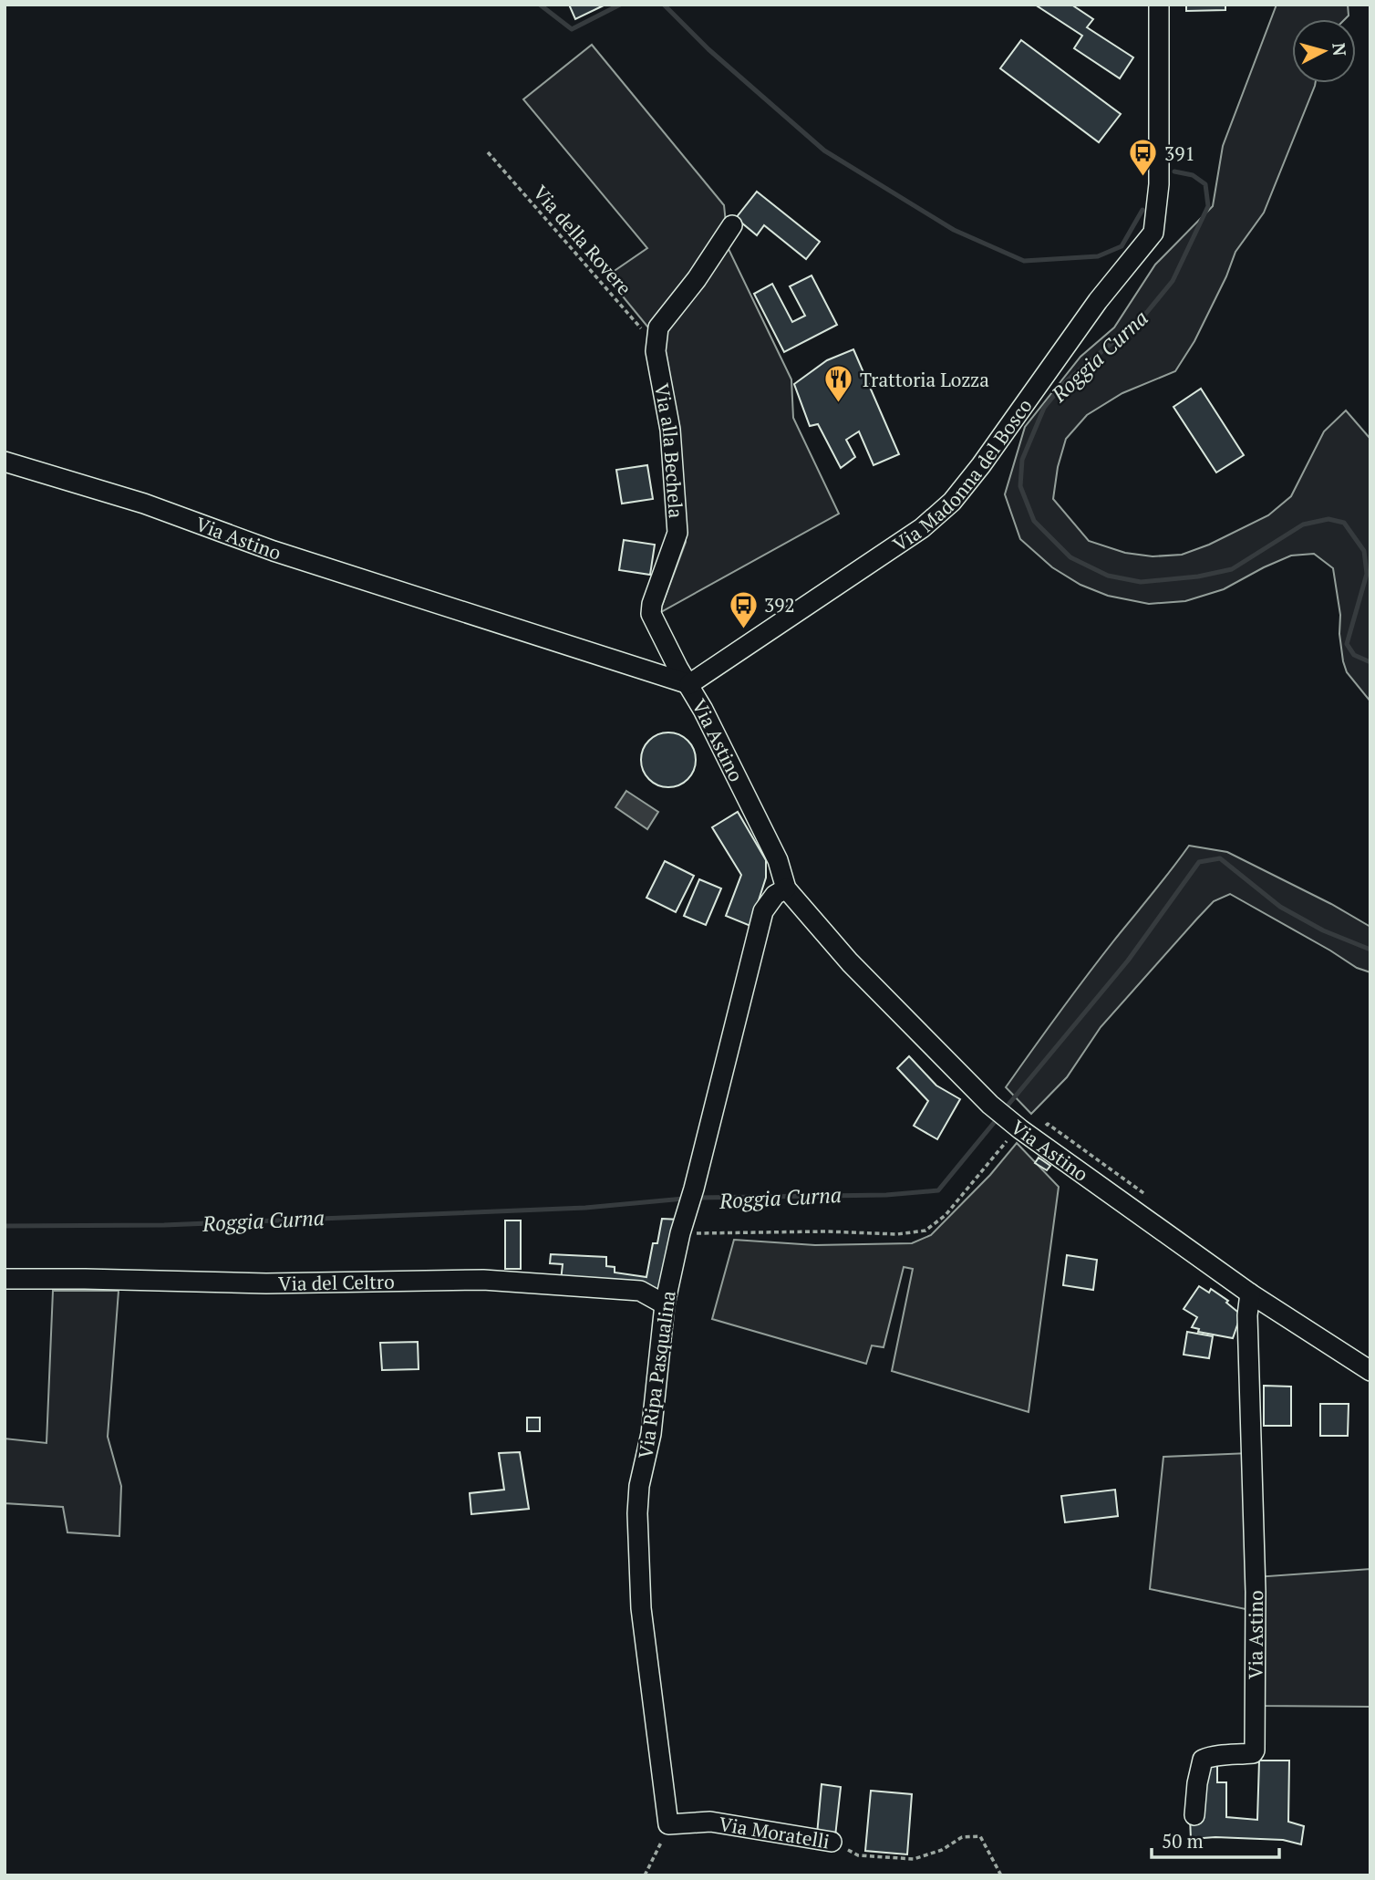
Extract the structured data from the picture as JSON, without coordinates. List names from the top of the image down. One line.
{"streets":{"street":["Via alla Bechela","Via Madonna del Bosco","Via Astino","Via del Celtro","Via Ripa Pasqualina","Via Moratelli"],"path":["Via della Rovere"]},"crossings":[["Via della Rovere","Via alla Bechela"],["Via alla Bechela","Via Madonna del Bosco"],["Via alla Bechela","Via Astino"],["Via Madonna del Bosco","Via Astino"],["Via Astino","Via Ripa Pasqualina"],["Via del Celtro","Via Ripa Pasqualina"],["Via Ripa Pasqualina","Via Moratelli"]],"water":["Roggia Curna"],"places":{"bus stop":["391","392"],"restaurant":["Trattoria Lozza"]},"scale_bar":"50 m","north":"right"}
